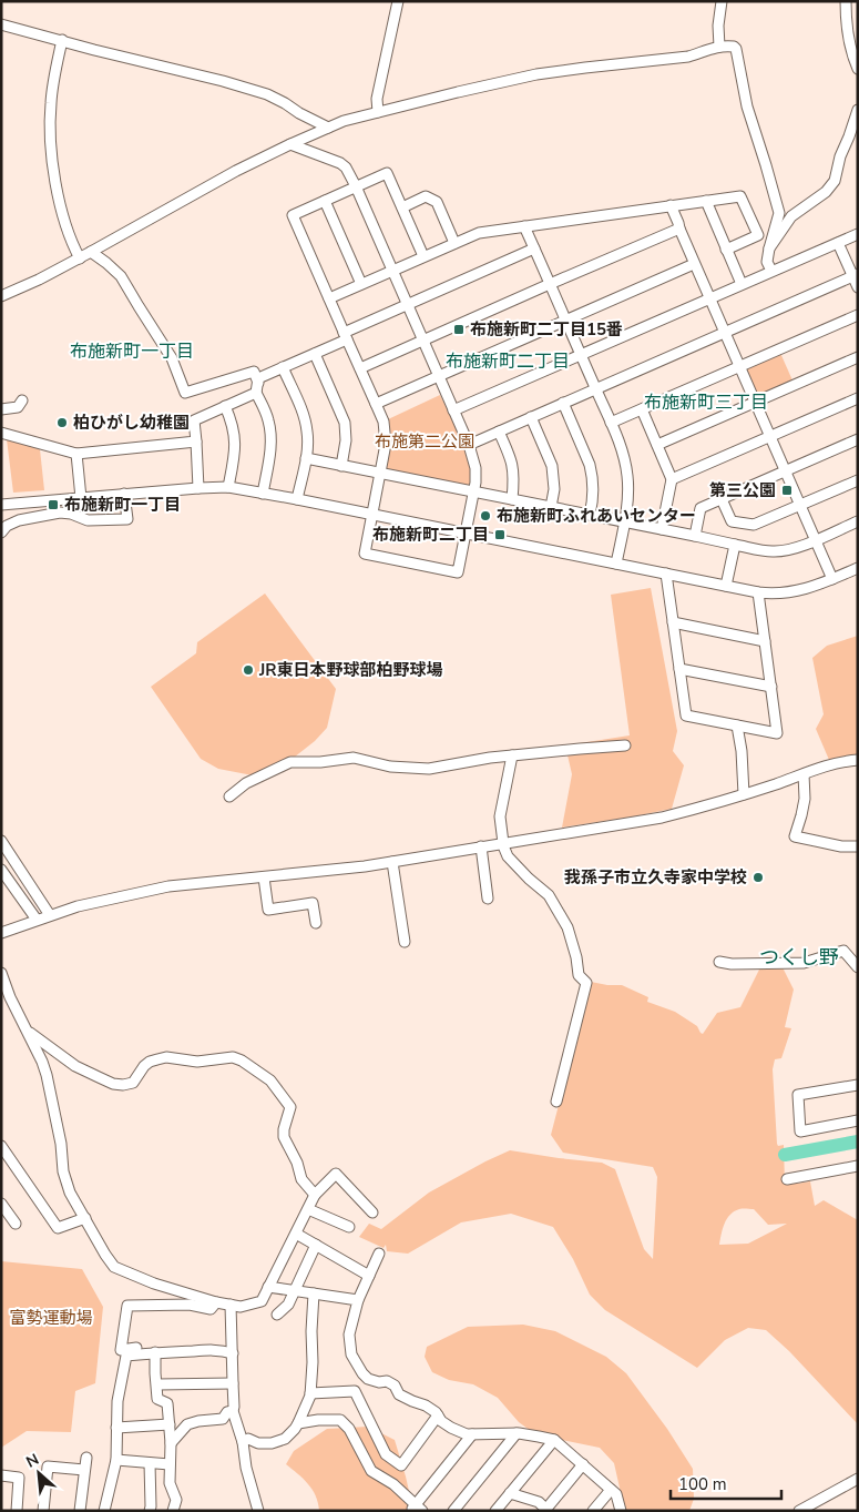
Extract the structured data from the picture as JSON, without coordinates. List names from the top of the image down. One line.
{"districts":["布施新町一丁目","布施新町二丁目","布施新町三丁目","つくし野"],"parks":["布施第二公園","富勢運動場"],"places":{"transit":["布施新町二丁目15番","第三公園","布施新町一丁目","布施新町二丁目"],"other":["柏ひがし幼稚園","布施新町ふれあいセンター","JR東日本野球部柏野球場","我孫子市立久寺家中学校"]},"scale_bar":"100 m","north":"top left"}
